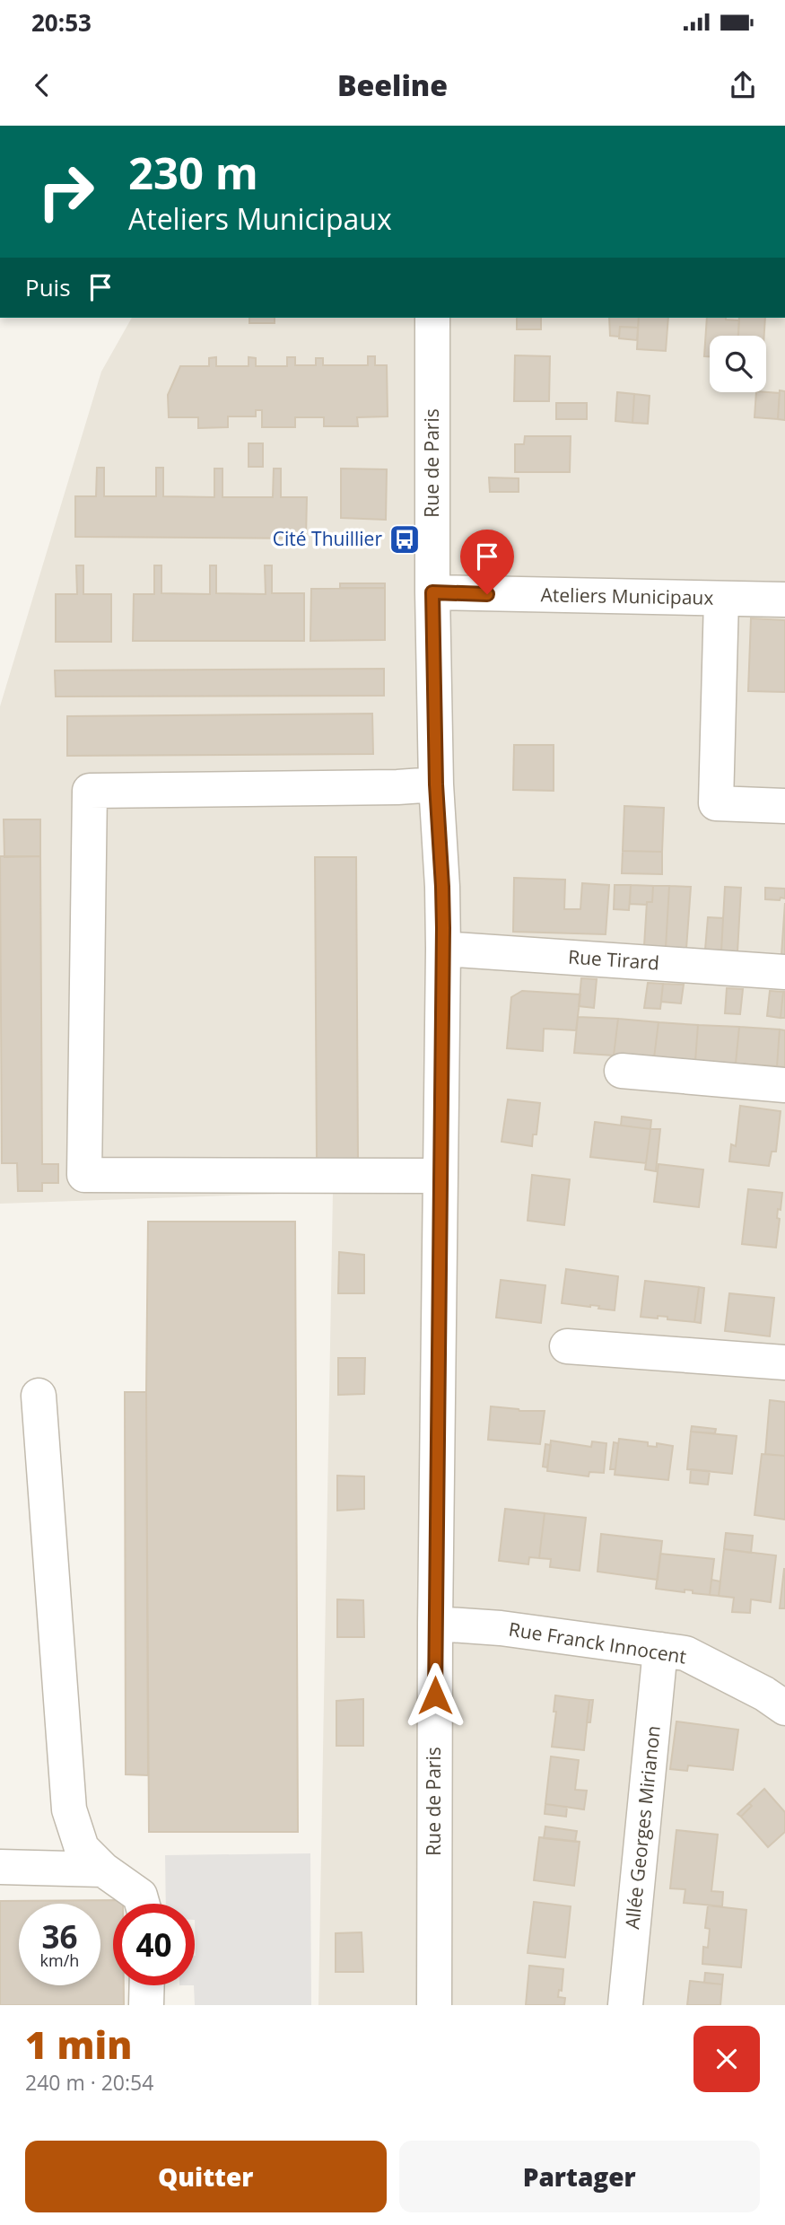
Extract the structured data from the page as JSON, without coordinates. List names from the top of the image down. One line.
{"streets":{"street":["Rue de Paris","Ateliers Municipaux","Rue Tirard","Rue Franck Innocent","Allée Georges Mirianon"]},"crossings":[["Rue de Paris","Ateliers Municipaux"],["Rue de Paris","Rue Tirard"],["Rue de Paris","Rue Franck Innocent"],["Rue Franck Innocent","Allée Georges Mirianon"]],"places":{"bus stop":["Cité Thuillier"]},"page":{"status":"20:53","header":"Beeline","turn":["230 m","Ateliers Municipaux"],"then":"Puis","speed":"36 km/h","limit":"40","heading":["1 min","240 m · 20:54"],"buttons":["Quitter","Partager"]}}
